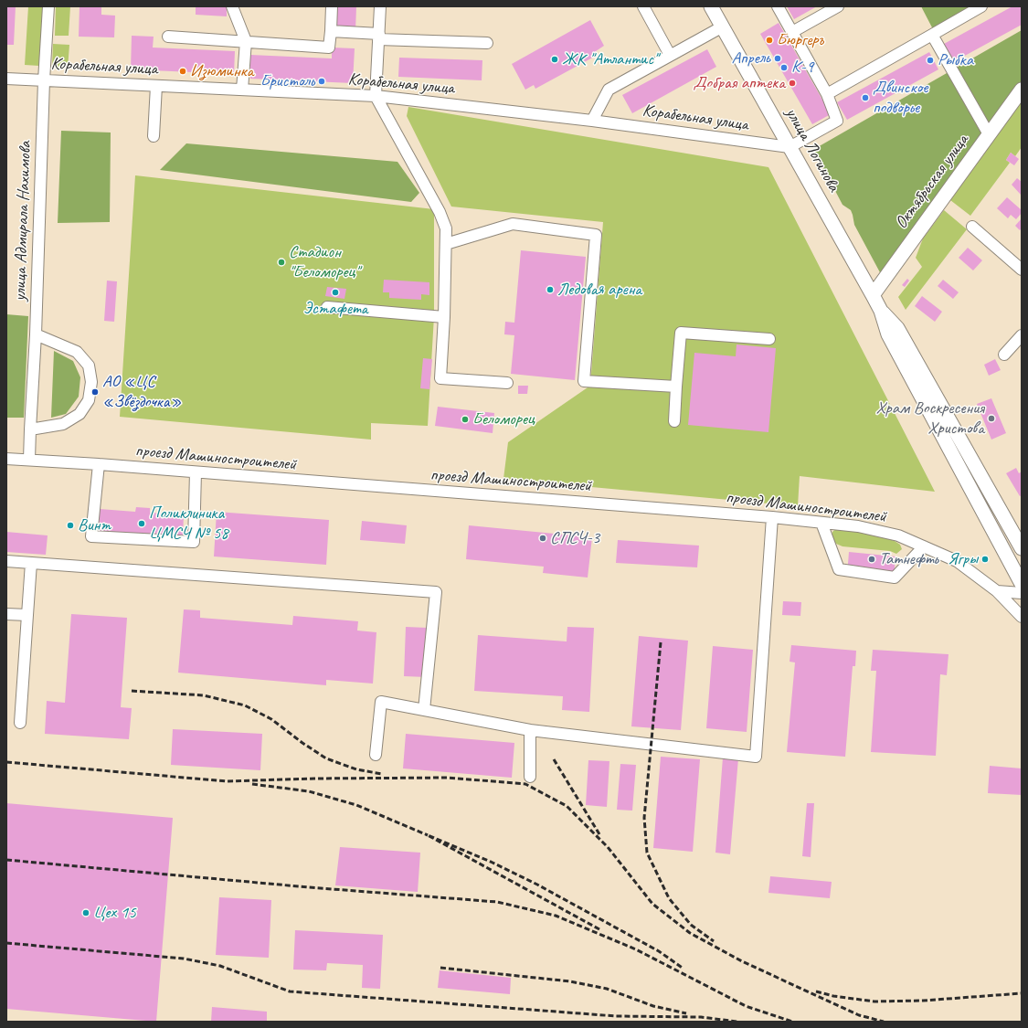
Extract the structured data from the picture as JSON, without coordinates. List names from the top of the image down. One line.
{"streets":{"main road":["улица Логинова","Октябрьская улица"],"street":["Корабельная улица","улица Адмирала Нахимова","проезд Машиностроителей"]},"crossings":[["Корабельная улица","улица Логинова"],["Корабельная улица","улица Адмирала Нахимова"],["улица Логинова","Октябрьская улица"],["улица Адмирала Нахимова","проезд Машиностроителей"]],"places":["Бюргеръ","Апрель","ЖК \"Атлантис\"","Рыбка","К-9","Изюминка","Бристоль","Добрая аптека","Двинское подворье","Стадион \"Беломорец\"","Ледовая арена","Эстафета","АО «ЦС «Звёздочка»","Храм Воскресения Христова","Беломорец","Поликлиника ЦМСЧ № 58","Винт","СПСЧ-3","Татнефть","Ягры","Цех 15"]}
